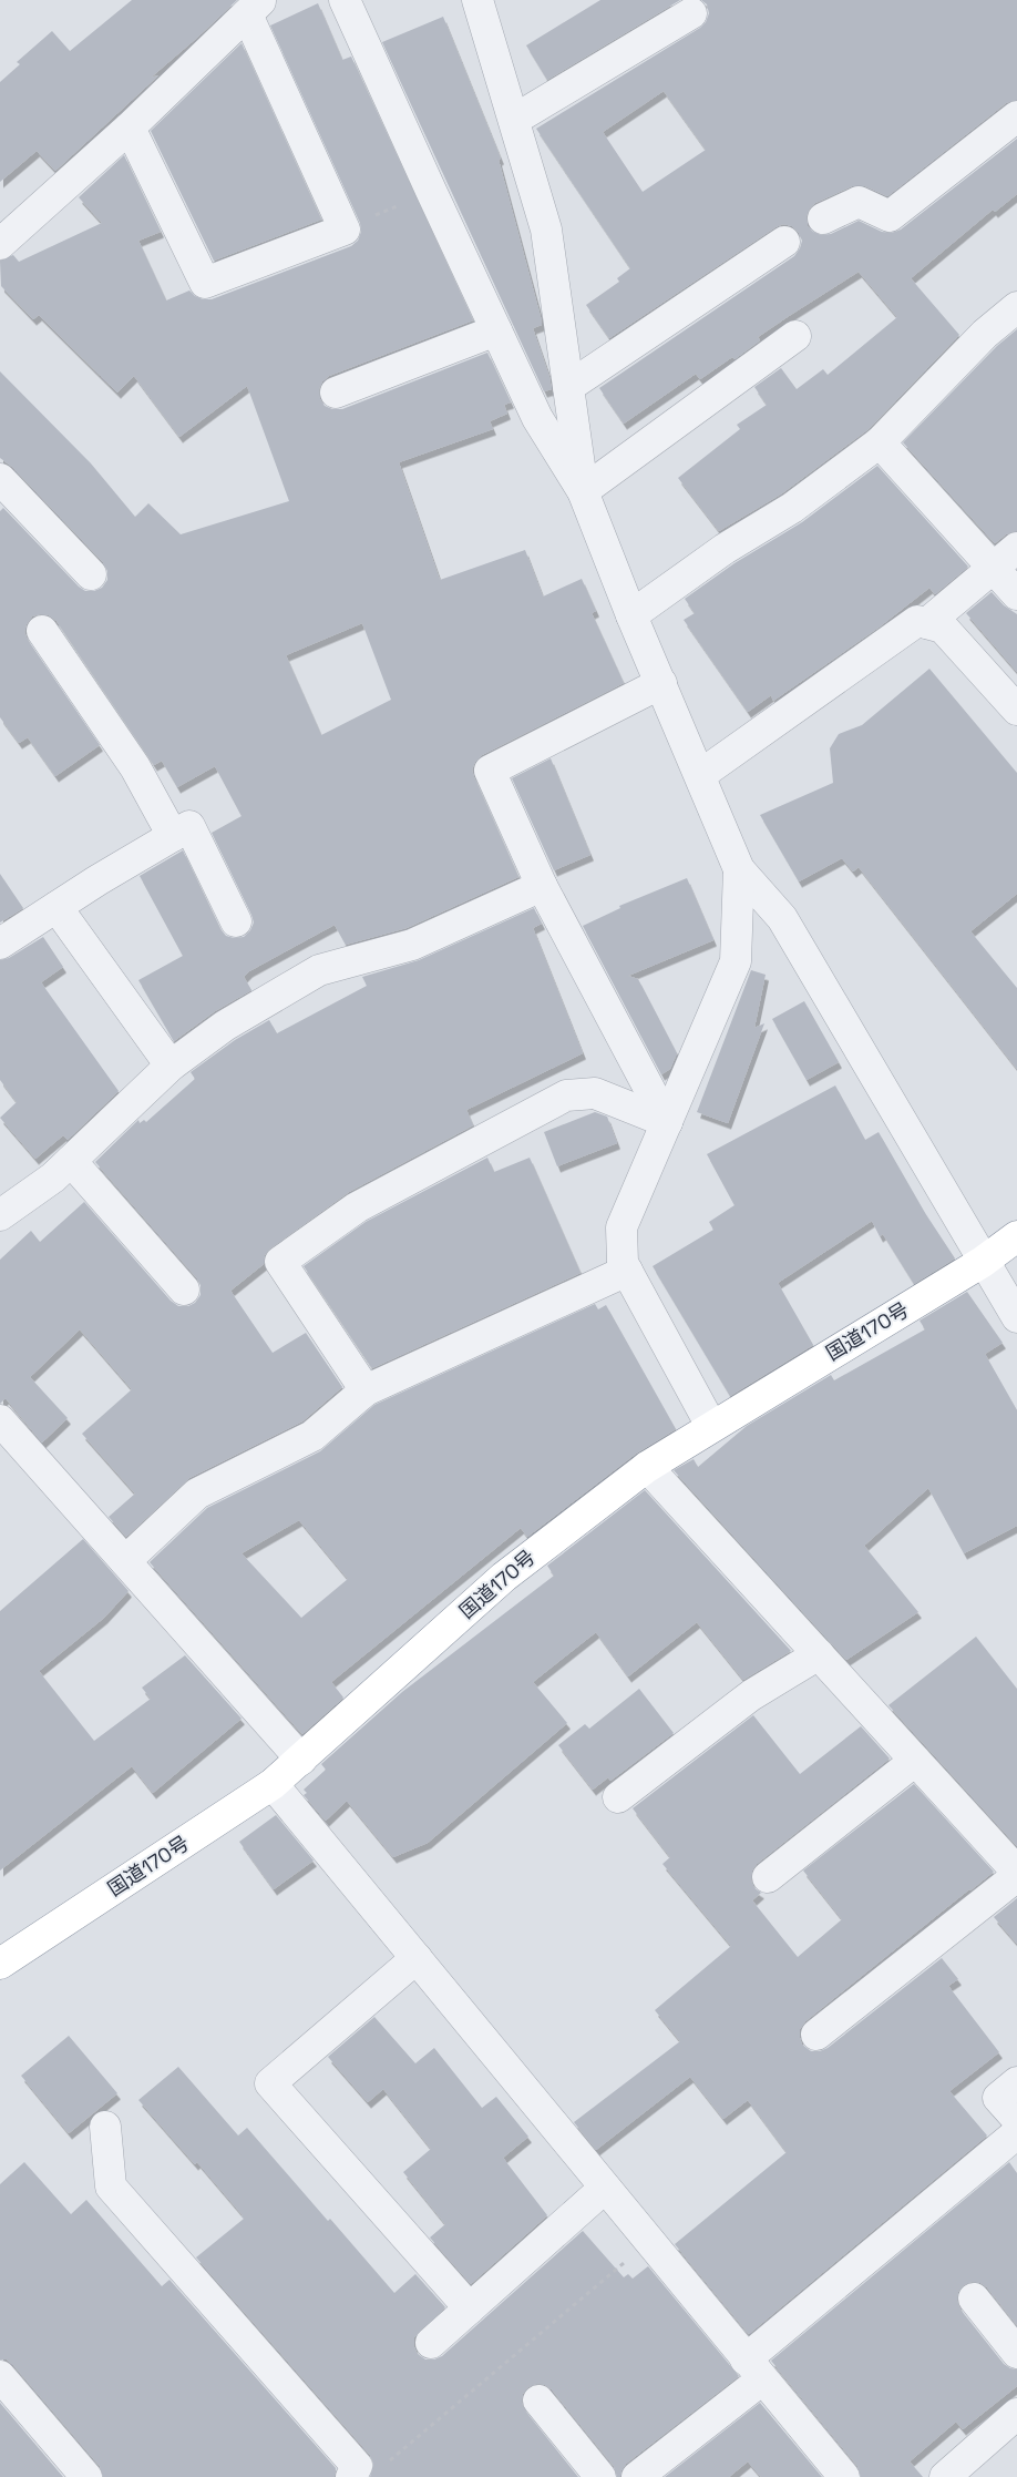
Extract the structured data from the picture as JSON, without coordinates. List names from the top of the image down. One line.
{"streets":{"highway":["国道170号"]}}
